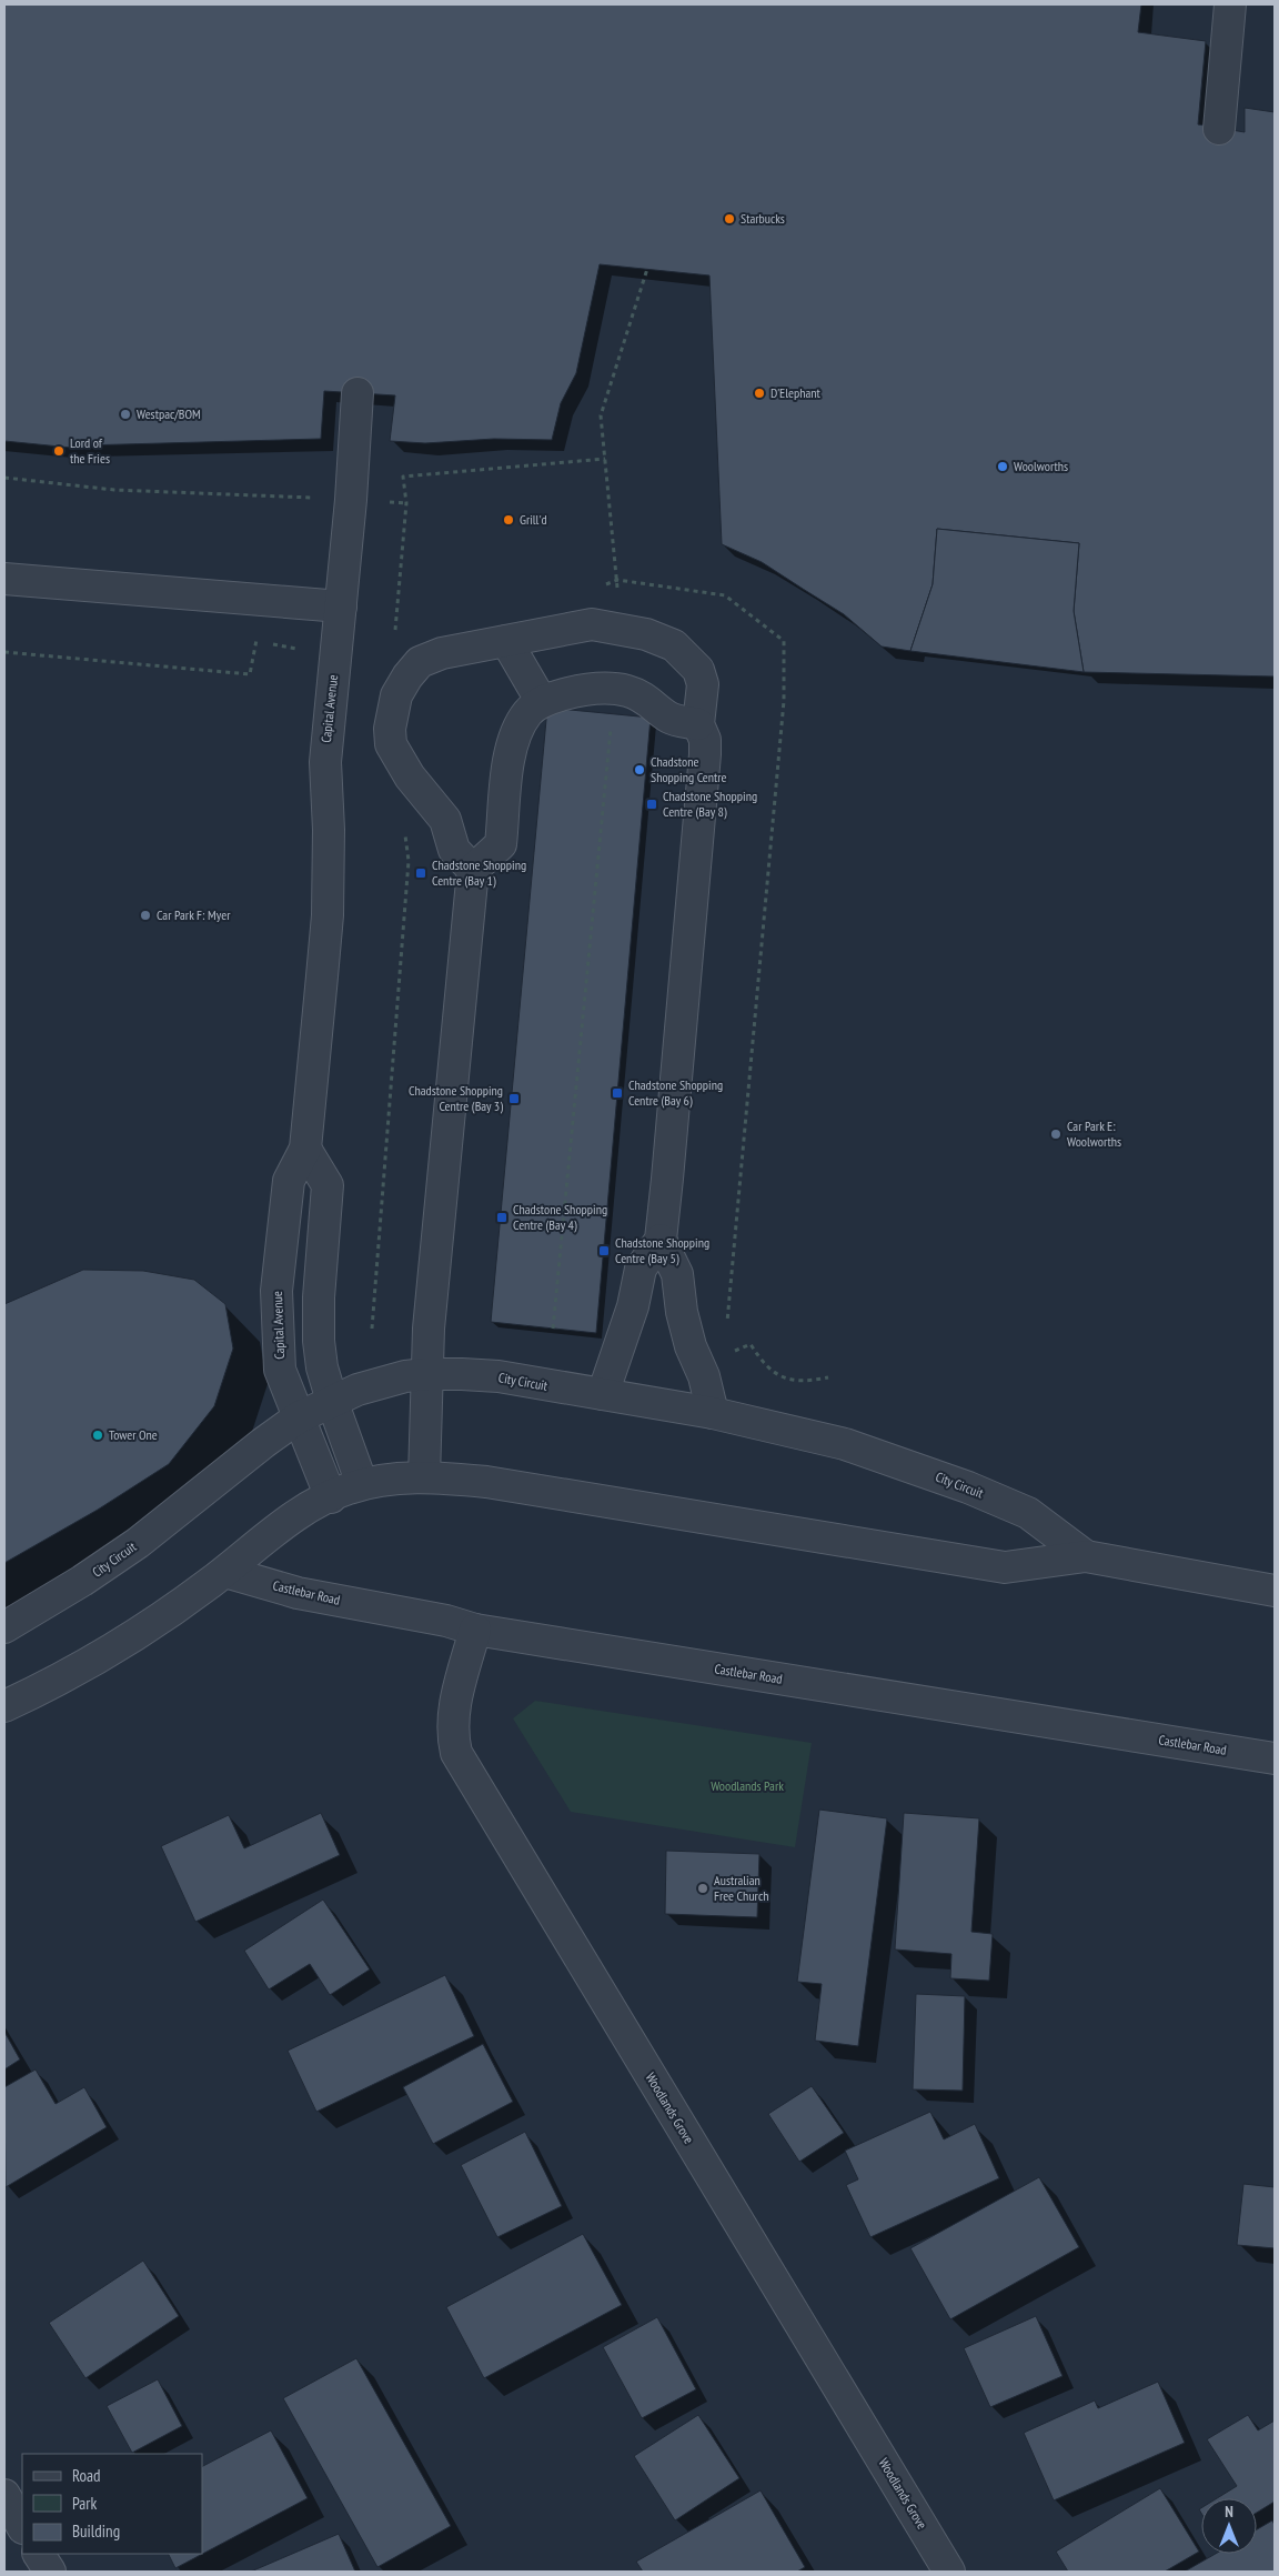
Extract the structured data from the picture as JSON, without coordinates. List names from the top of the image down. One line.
{"streets":{"street":["Capital Avenue","City Circuit","Castlebar Road","Woodlands Grove"]},"crossings":[["Capital Avenue","City Circuit"],["City Circuit","Castlebar Road"],["Castlebar Road","Woodlands Grove"]],"parks":["Woodlands Park"],"places":{"other":["Starbucks","D'Elephant","Westpac/BOM","Lord of the Fries","Woolworths","Grill'd","Chadstone Shopping Centre","Car Park F: Myer","Car Park E: Woolworths","Tower One","Australian Free Church"],"transit":["Chadstone Shopping Centre (Bay 8)","Chadstone Shopping Centre (Bay 1)","Chadstone Shopping Centre (Bay 6)","Chadstone Shopping Centre (Bay 3)","Chadstone Shopping Centre (Bay 4)","Chadstone Shopping Centre (Bay 5)"]},"legend":["Road","Park","Building"],"north":"top"}
